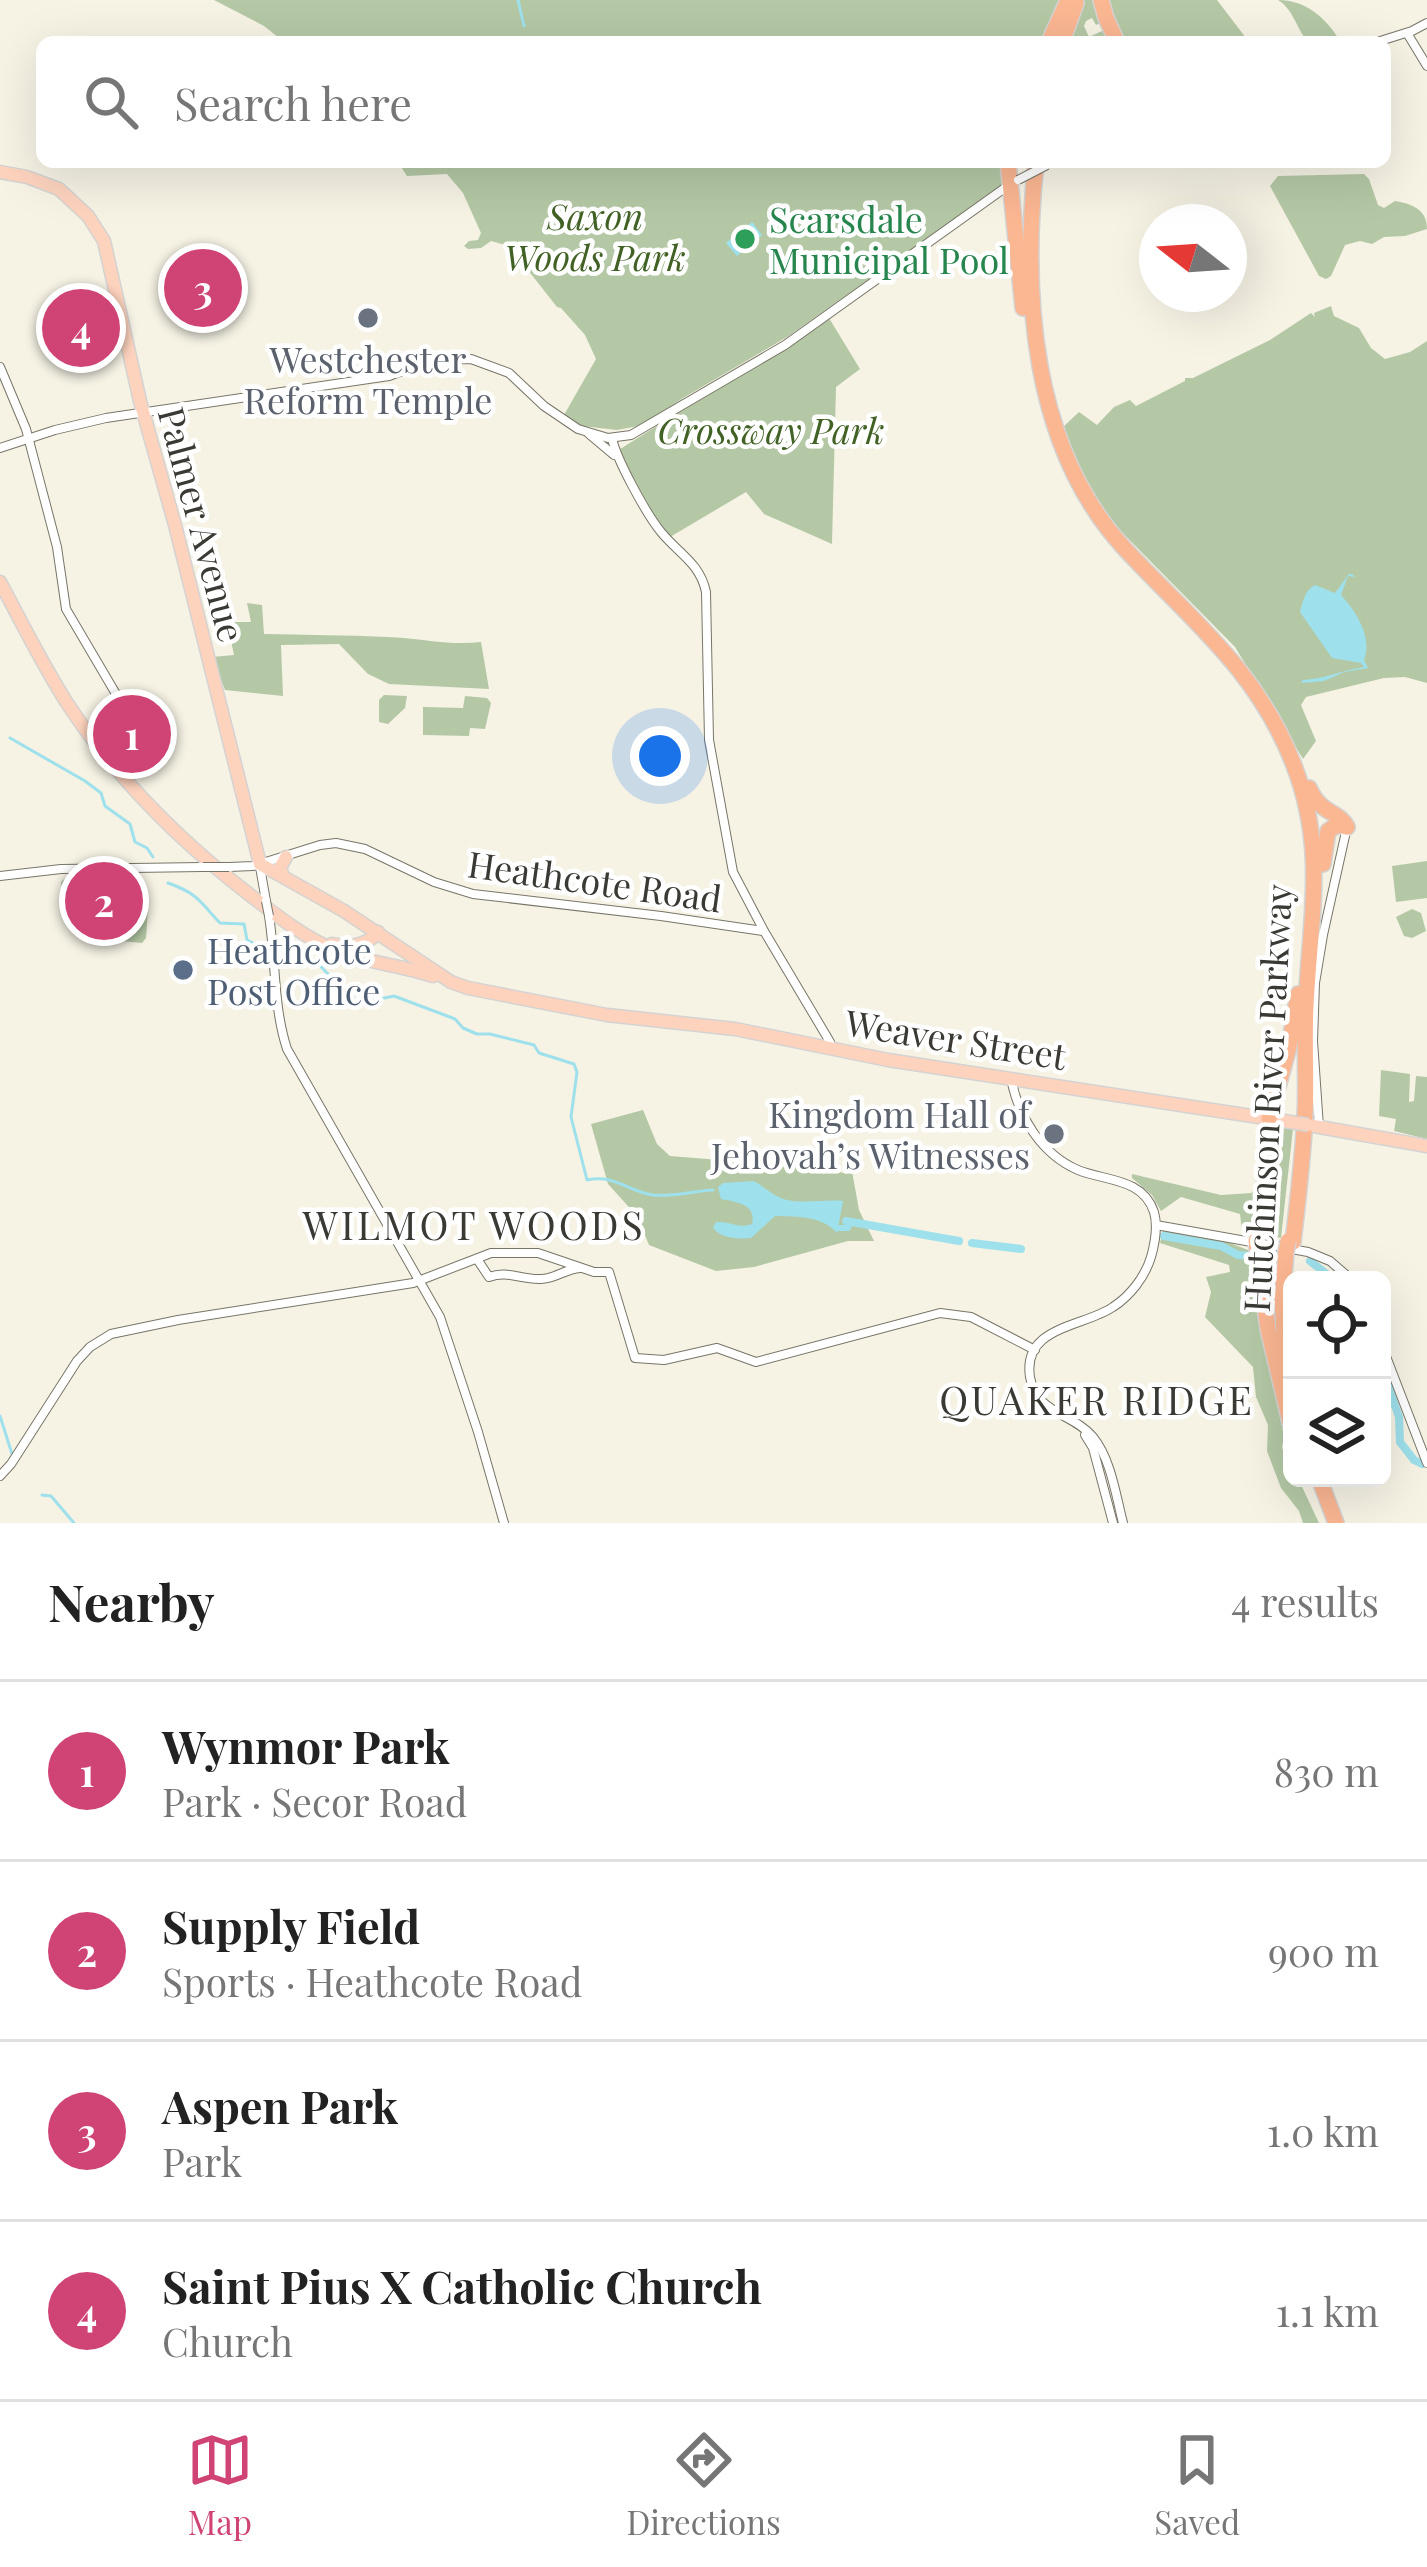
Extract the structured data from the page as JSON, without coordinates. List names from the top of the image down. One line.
{"streets":{"highway":["Hutchinson River Parkway"],"main road":["Palmer Avenue","Weaver Street"],"street":["Heathcote Road"]},"crossings":[["Palmer Avenue","Heathcote Road"],["Palmer Avenue","Weaver Street"],["Heathcote Road","Weaver Street"]],"districts":["WILMOT WOODS","QUAKER RIDGE"],"parks":["Saxon Woods Park","Crossway Park"],"places":["Scarsdale Municipal Pool","Westchester Reform Temple","Heathcote Post Office","Kingdom Hall of Jehovah’s Witnesses"],"north":"left","page":{"search":"Search here","pins":["3","4","1","2"],"heading":["Nearby","4 results"],"list":[{"mark":"1","name":"Wynmor Park","note":"Park · Secor Road","value":"830 m"},{"mark":"2","name":"Supply Field","note":"Sports · Heathcote Road","value":"900 m"},{"mark":"3","name":"Aspen Park","note":"Park","value":"1.0 km"},{"mark":"4","name":"Saint Pius X Catholic Church","note":"Church","value":"1.1 km"}],"nav":["Map","Directions","Saved"]}}
